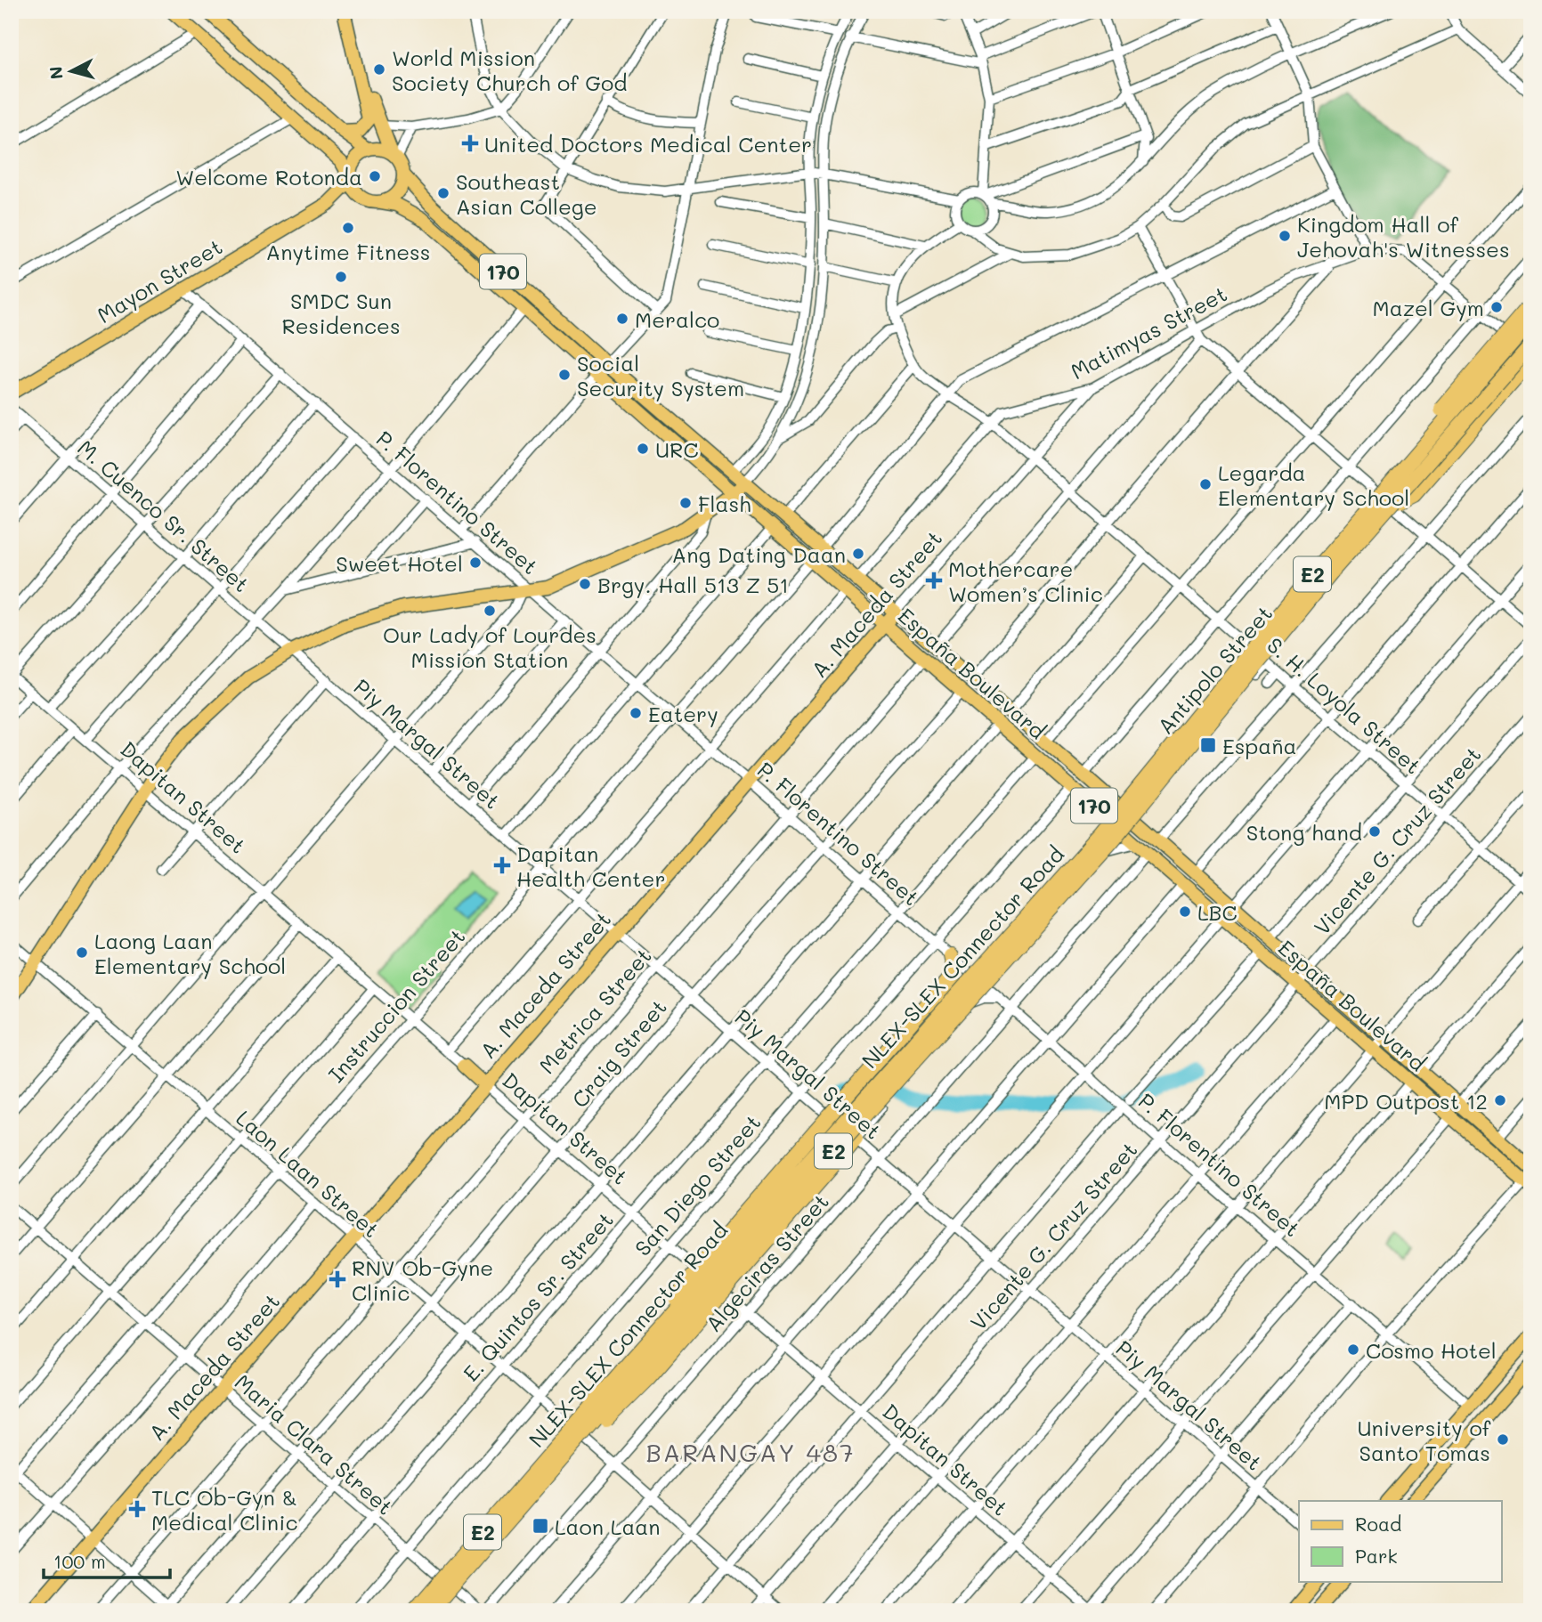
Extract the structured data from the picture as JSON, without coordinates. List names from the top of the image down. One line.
{"streets":{"highway":["E2","NLEX-SLEX Connector Road"],"main road":["170","Mayon Street","A. Maceda Street","España Boulevard","Dapitan Street"],"street":["Matimyas Street","P. Florentino Street","M. Cuenco Sr. Street","Antipolo Street","S. H. Loyola Street","Piy Margal Street","Vicente G. Cruz Street","Instruccion Street","Metrica Street","Craig Street","Laon Laan Street","San Diego Street","Algeciras Street","E. Quintos Sr. Street","Maria Clara Street"]},"crossings":[["170","Mayon Street"],["170","España Boulevard"],["Mayon Street","P. Florentino Street"],["Mayon Street","España Boulevard"],["Matimyas Street","A. Maceda Street"],["Matimyas Street","España Boulevard"],["Matimyas Street","S. H. Loyola Street"],["P. Florentino Street","A. Maceda Street"],["P. Florentino Street","Antipolo Street"],["P. Florentino Street","Vicente G. Cruz Street"],["P. Florentino Street","Instruccion Street"],["P. Florentino Street","Metrica Street"],["P. Florentino Street","Craig Street"],["P. Florentino Street","San Diego Street"],["P. Florentino Street","Algeciras Street"],["P. Florentino Street","E. Quintos Sr. Street"],["M. Cuenco Sr. Street","Piy Margal Street"],["A. Maceda Street","España Boulevard"],["A. Maceda Street","S. H. Loyola Street"],["A. Maceda Street","Piy Margal Street"],["A. Maceda Street","Dapitan Street"],["A. Maceda Street","Laon Laan Street"],["A. Maceda Street","Maria Clara Street"],["Antipolo Street","España Boulevard"],["Antipolo Street","S. H. Loyola Street"],["Antipolo Street","Piy Margal Street"],["Antipolo Street","NLEX-SLEX Connector Road"],["España Boulevard","Vicente G. Cruz Street"],["España Boulevard","Instruccion Street"],["España Boulevard","Metrica Street"],["España Boulevard","Craig Street"],["España Boulevard","San Diego Street"],["España Boulevard","Algeciras Street"],["España Boulevard","E. Quintos Sr. Street"],["S. H. Loyola Street","Vicente G. Cruz Street"],["Piy Margal Street","Vicente G. Cruz Street"],["Piy Margal Street","Instruccion Street"],["Piy Margal Street","Metrica Street"],["Piy Margal Street","Craig Street"],["Piy Margal Street","San Diego Street"],["Piy Margal Street","Algeciras Street"],["Piy Margal Street","E. Quintos Sr. Street"],["Dapitan Street","Vicente G. Cruz Street"],["Dapitan Street","Instruccion Street"],["Dapitan Street","Metrica Street"],["Dapitan Street","Craig Street"],["Dapitan Street","San Diego Street"],["Dapitan Street","Algeciras Street"],["Dapitan Street","E. Quintos Sr. Street"],["Vicente G. Cruz Street","Laon Laan Street"],["Instruccion Street","Laon Laan Street"],["Instruccion Street","Maria Clara Street"],["Metrica Street","Laon Laan Street"],["Metrica Street","Maria Clara Street"],["Craig Street","Laon Laan Street"],["Craig Street","Maria Clara Street"],["Laon Laan Street","San Diego Street"],["Laon Laan Street","Algeciras Street"],["Laon Laan Street","E. Quintos Sr. Street"],["San Diego Street","Maria Clara Street"],["E. Quintos Sr. Street","Maria Clara Street"]],"districts":["BARANGAY 487"],"places":{"other":["World Mission Society Church of God","Welcome Rotonda","Southeast Asian College","Anytime Fitness","Kingdom Hall of Jehovah's Witnesses","SMDC Sun Residences","Mazel Gym","Meralco","Social Security System","URC","Legarda Elementary School","Flash","Ang Dating Daan","Sweet Hotel","Brgy. Hall 513 Z 51","Our Lady of Lourdes Mission Station","Eatery","Stong hand","LBC","Laong Laan Elementary School","MPD Outpost 12","Cosmo Hotel","University of Santo Tomas"],"health":["United Doctors Medical Center","Mothercare Women’s Clinic","Dapitan Health Center","RNV Ob-Gyne Clinic","TLC Ob-Gyn & Medical Clinic"],"transit":["España","Laon Laan"]},"legend":["Road","Park"],"scale_bar":"100 m","north":"left"}
